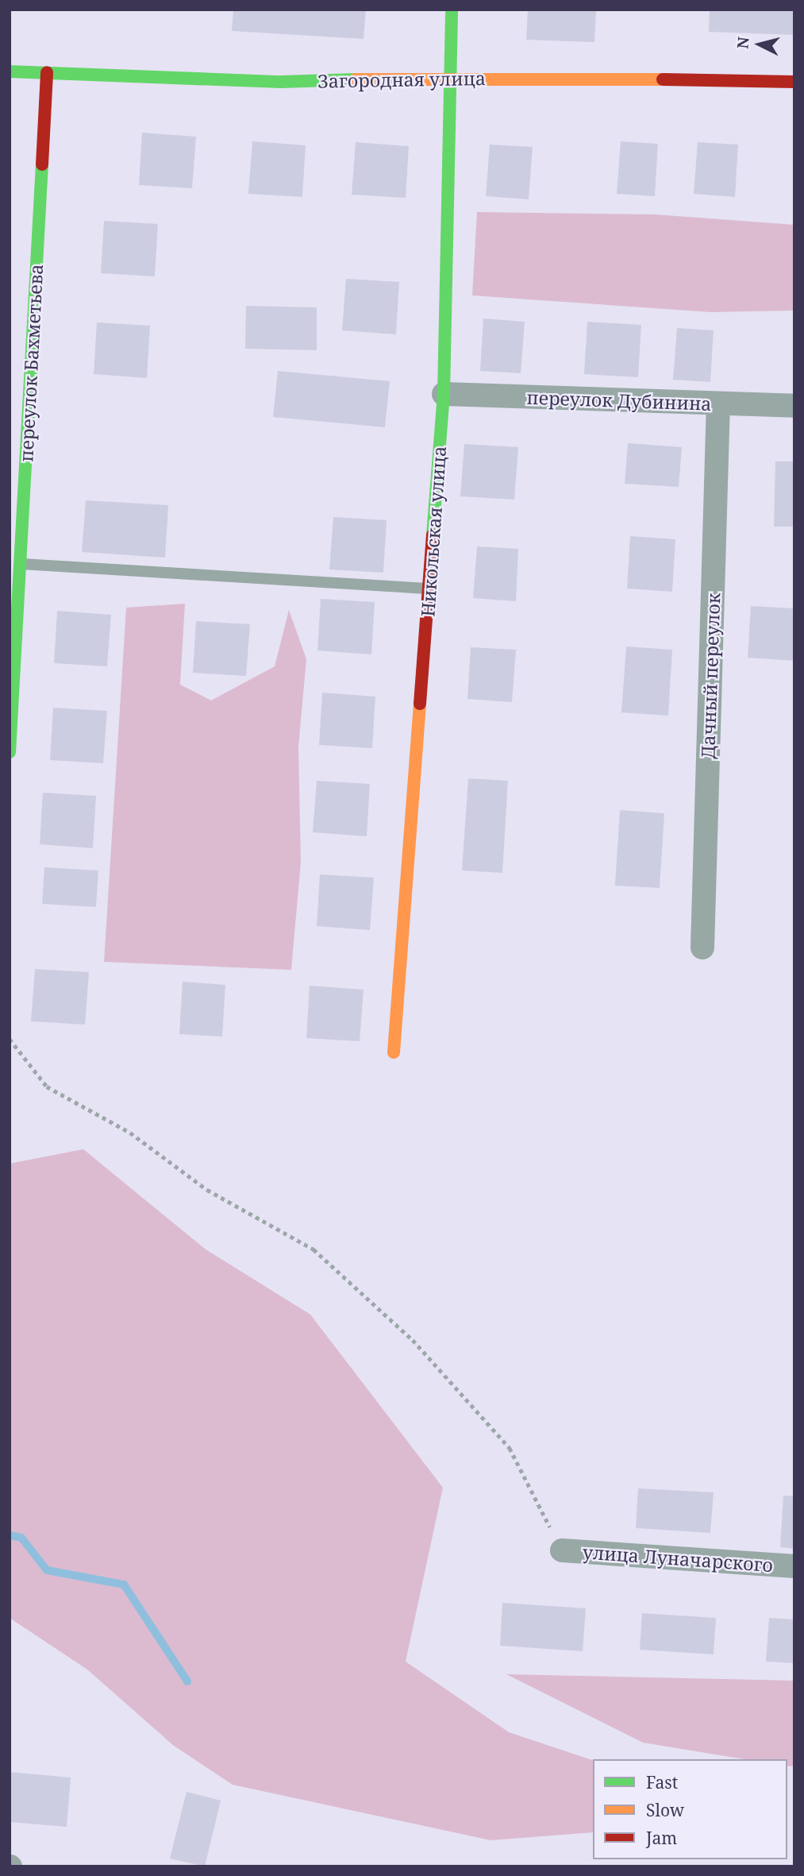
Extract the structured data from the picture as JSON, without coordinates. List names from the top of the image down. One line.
{"streets":{"street":["Загородная улица","переулок Бахметьева","переулок Дубинина","Никольская улица","Дачный переулок","улица Луначарского"]},"crossings":[["Загородная улица","переулок Бахметьева"],["Загородная улица","Никольская улица"],["переулок Дубинина","Никольская улица"],["переулок Дубинина","Дачный переулок"]],"legend":["Fast","Slow","Jam"],"north":"left"}
